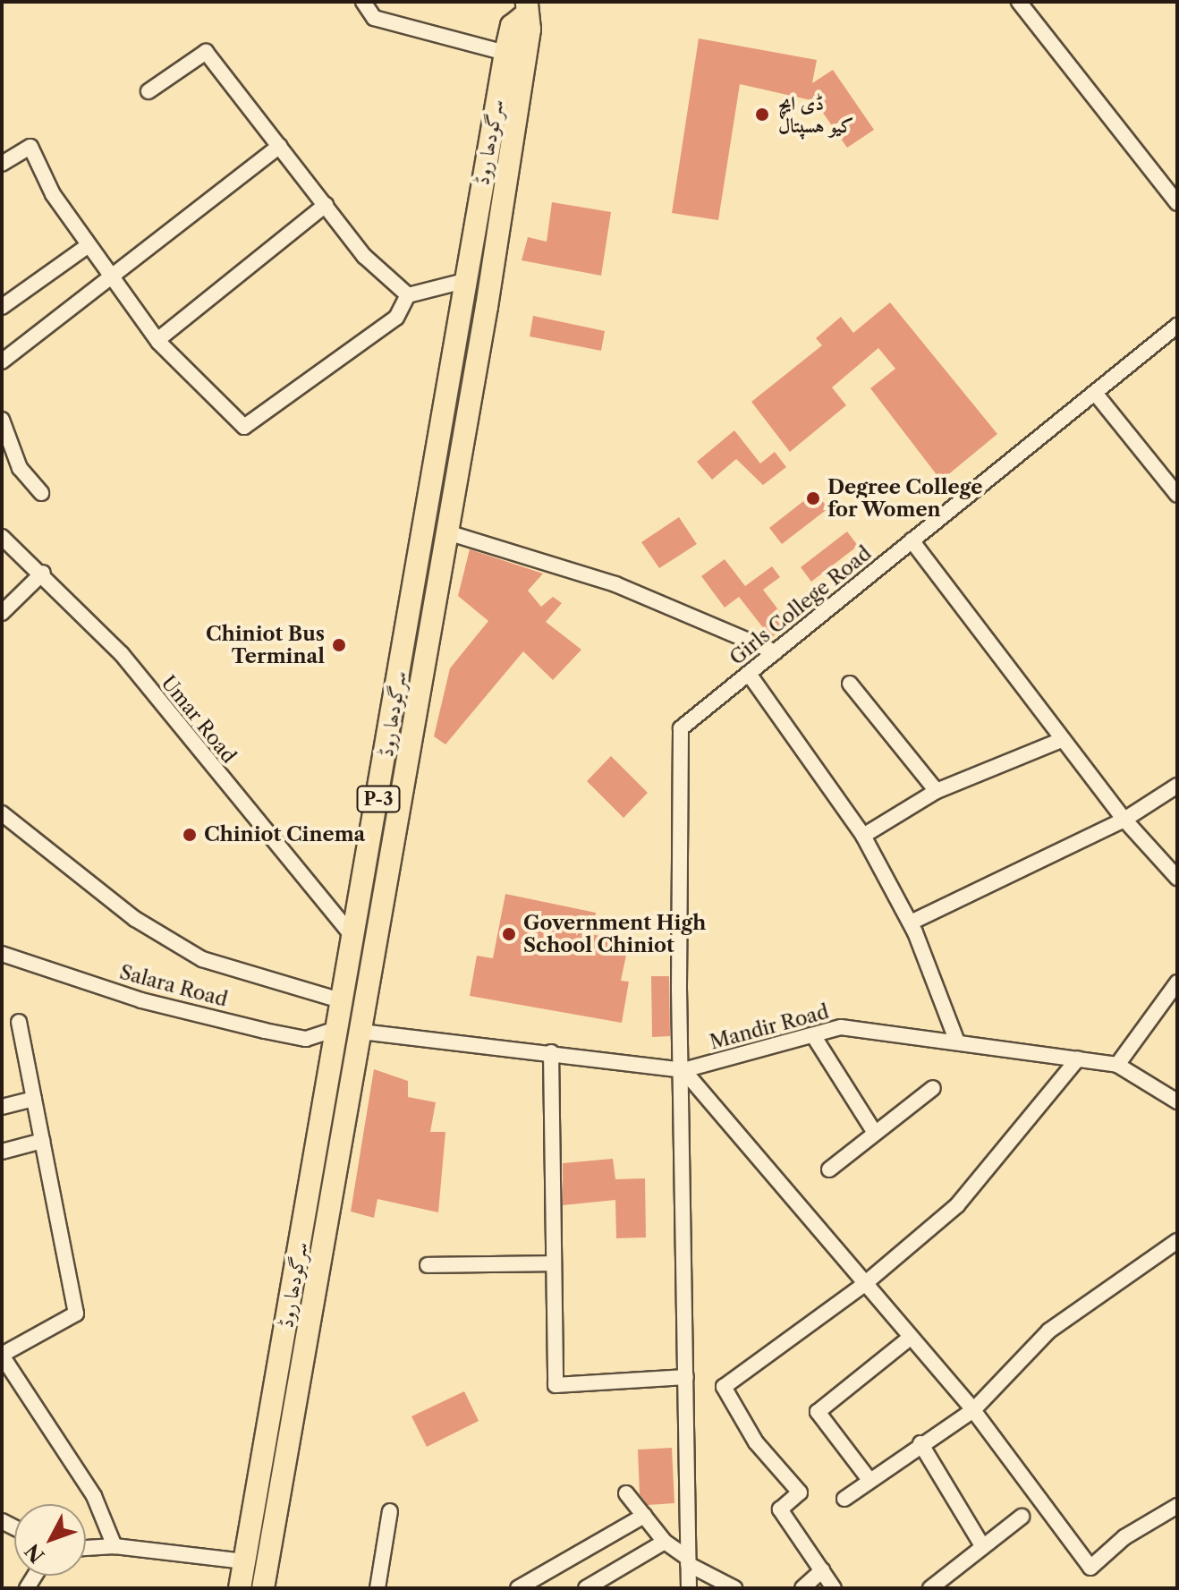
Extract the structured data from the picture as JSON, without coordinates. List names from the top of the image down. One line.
{"streets":{"highway":["سرگودھا روڈ","P-3"],"street":["Girls College Road","Umar Road","Salara Road","Mandir Road"]},"crossings":[["سرگودھا روڈ","Umar Road"],["سرگودھا روڈ","Salara Road"],["سرگودھا روڈ","Mandir Road"],["Girls College Road","Mandir Road"]],"places":["ڈی ایچ کیو ہسپتال","Degree College for Women","Chiniot Bus Terminal","Chiniot Cinema","Government High School Chiniot"],"north":"bottom left"}
